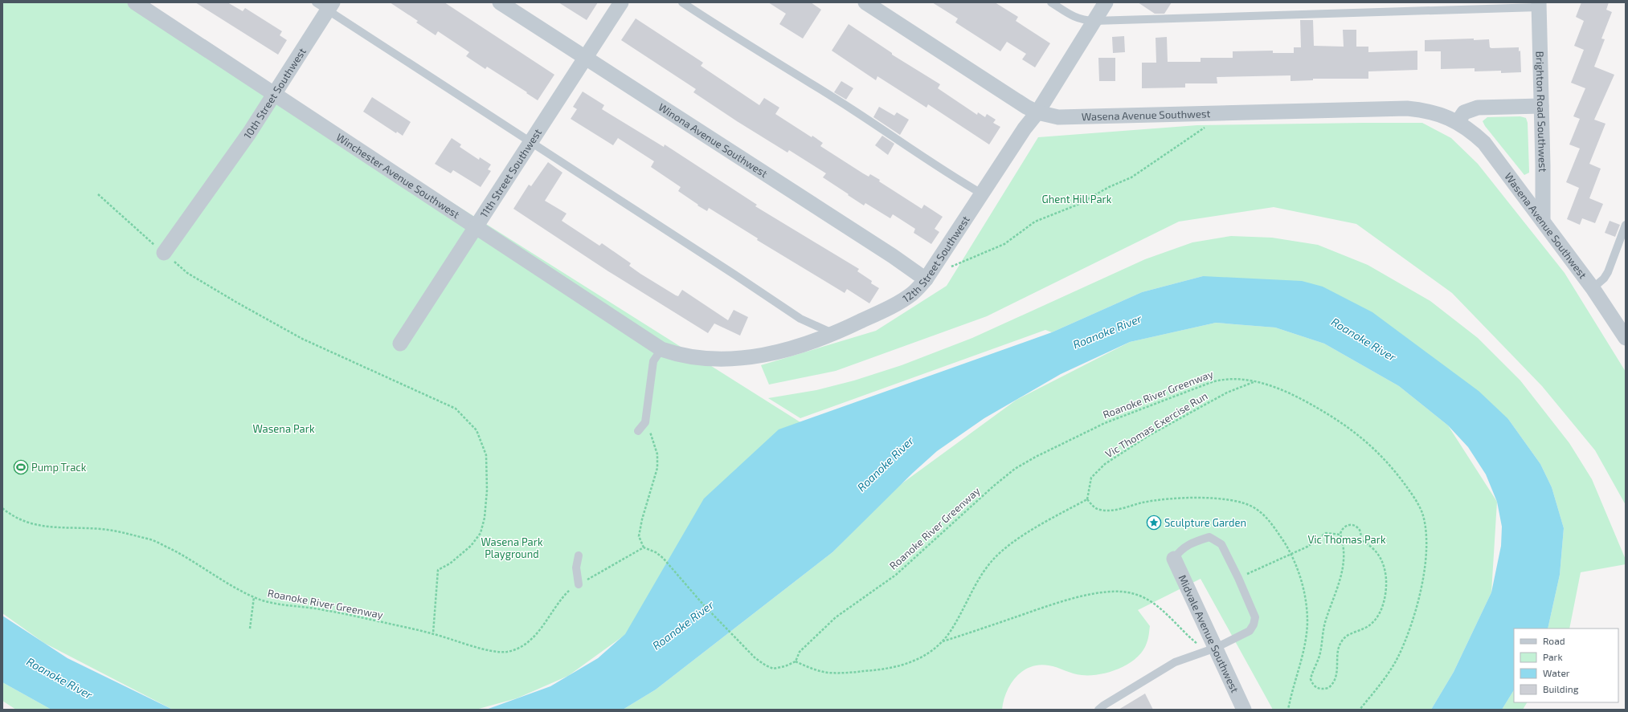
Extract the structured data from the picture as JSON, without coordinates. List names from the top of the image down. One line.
{"streets":{"street":["10th Street Southwest","Brighton Road Southwest","Wasena Avenue Southwest","Winona Avenue Southwest","11th Street Southwest","Winchester Avenue Southwest","12th Street Southwest","Midvale Avenue Southwest"],"path":["Roanoke River Greenway","Vic Thomas Exercise Run"]},"crossings":[["10th Street Southwest","Winchester Avenue Southwest"],["Brighton Road Southwest","Wasena Avenue Southwest"],["Wasena Avenue Southwest","12th Street Southwest"],["Winona Avenue Southwest","11th Street Southwest"],["Winona Avenue Southwest","12th Street Southwest"],["11th Street Southwest","Winchester Avenue Southwest"],["Winchester Avenue Southwest","12th Street Southwest"],["Roanoke River Greenway","Vic Thomas Exercise Run"]],"water":["Roanoke River"],"parks":["Ghent Hill Park","Wasena Park","Vic Thomas Park","Wasena Park Playground"],"places":{"sports":["Pump Track"],"place":["Sculpture Garden"]},"legend":["Road","Park","Water","Building"]}
